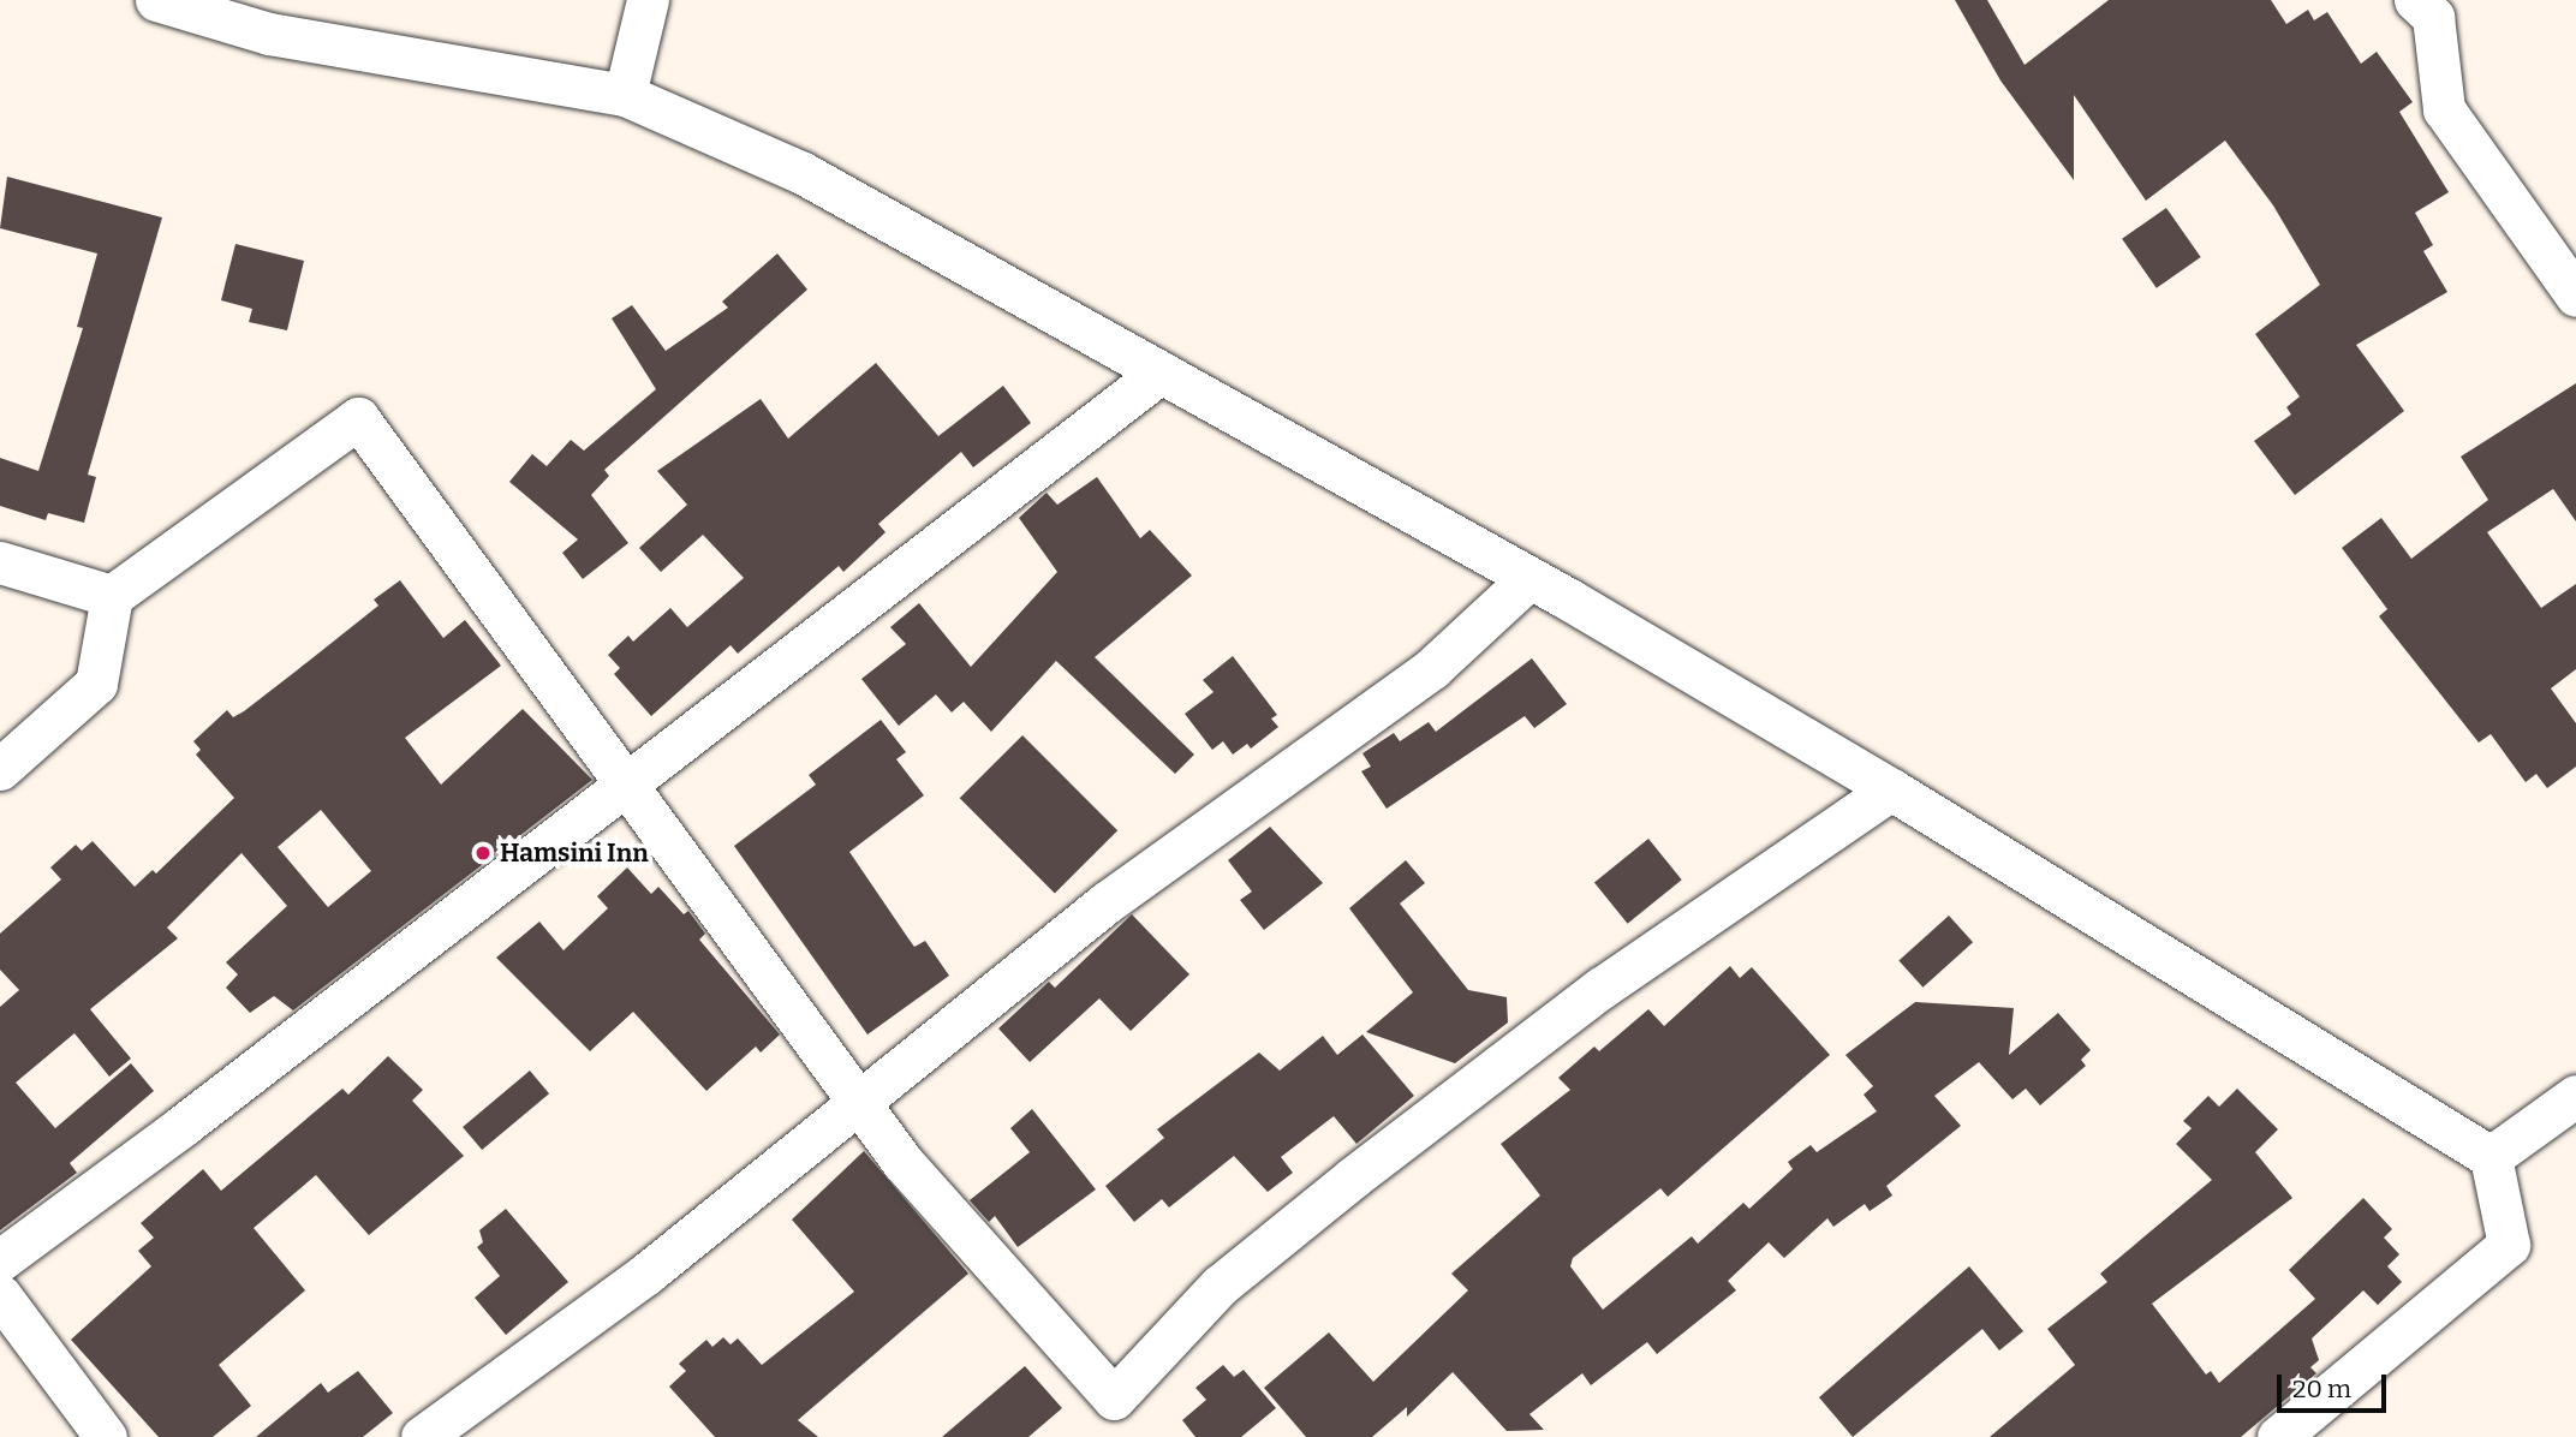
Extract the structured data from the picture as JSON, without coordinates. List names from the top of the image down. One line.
{"places":["Hamsini Inn"],"scale_bar":"20 m"}
